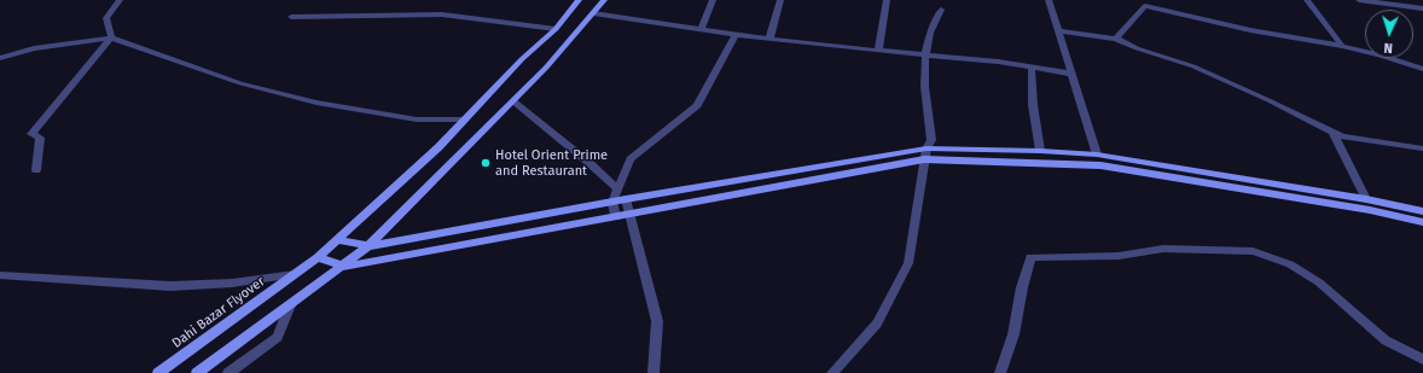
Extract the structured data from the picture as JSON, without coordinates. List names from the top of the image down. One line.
{"streets":{"street":["Dahi Bazar Flyover"]},"places":["Hotel Orient Prime and Restaurant"],"north":"bottom"}
